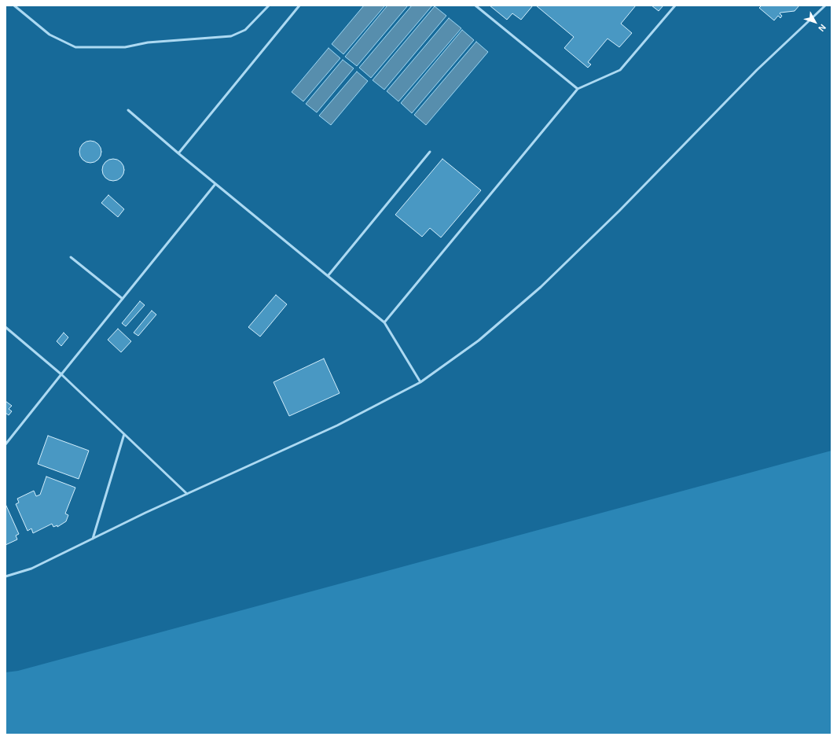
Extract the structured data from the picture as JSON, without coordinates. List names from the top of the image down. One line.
{"north":"bottom right"}
